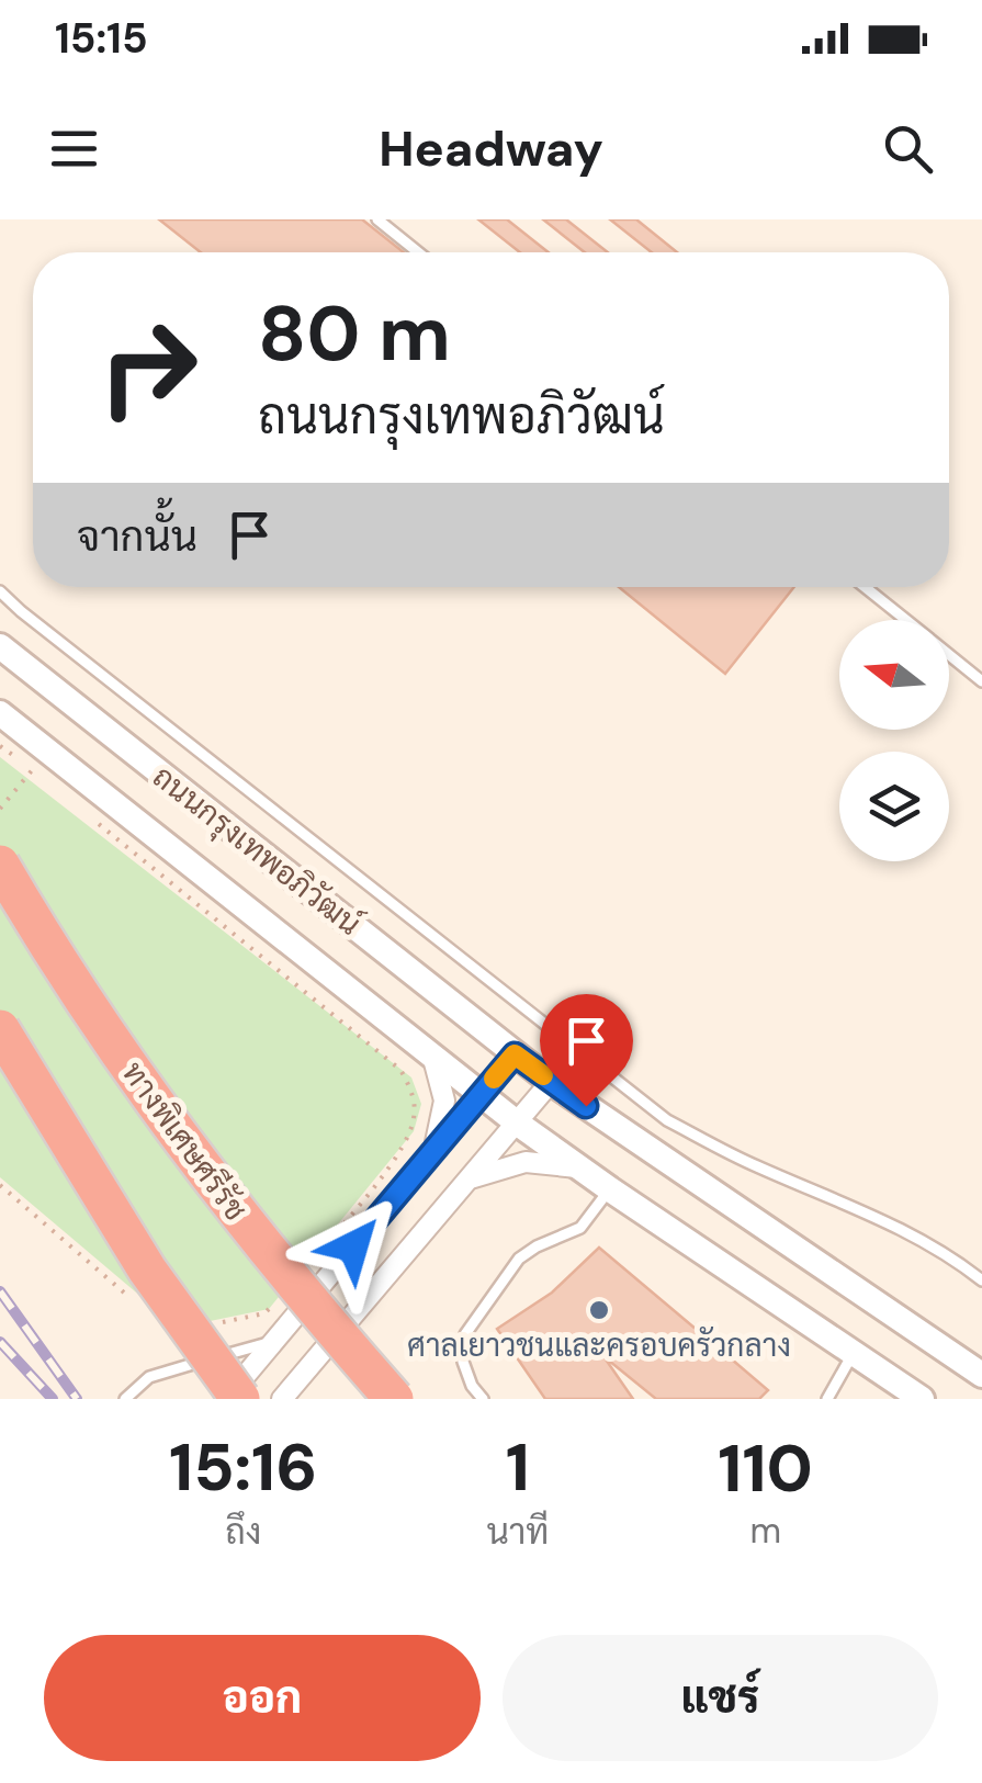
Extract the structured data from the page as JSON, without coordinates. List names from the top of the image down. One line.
{"streets":{"highway":["ทางพิเศษศรีรัช"],"street":["ถนนกรุงเทพอภิวัฒน์"]},"places":["ศาลเยาวชนและครอบครัวกลาง"],"north":"left","page":{"status":"15:15","header":"Headway","turn":["80 m","ถนนกรุงเทพอภิวัฒน์"],"then":"จากนั้น","eta":["15:16","ถึง","1","นาที","110","m"],"buttons":["ออก","แชร์"]}}
